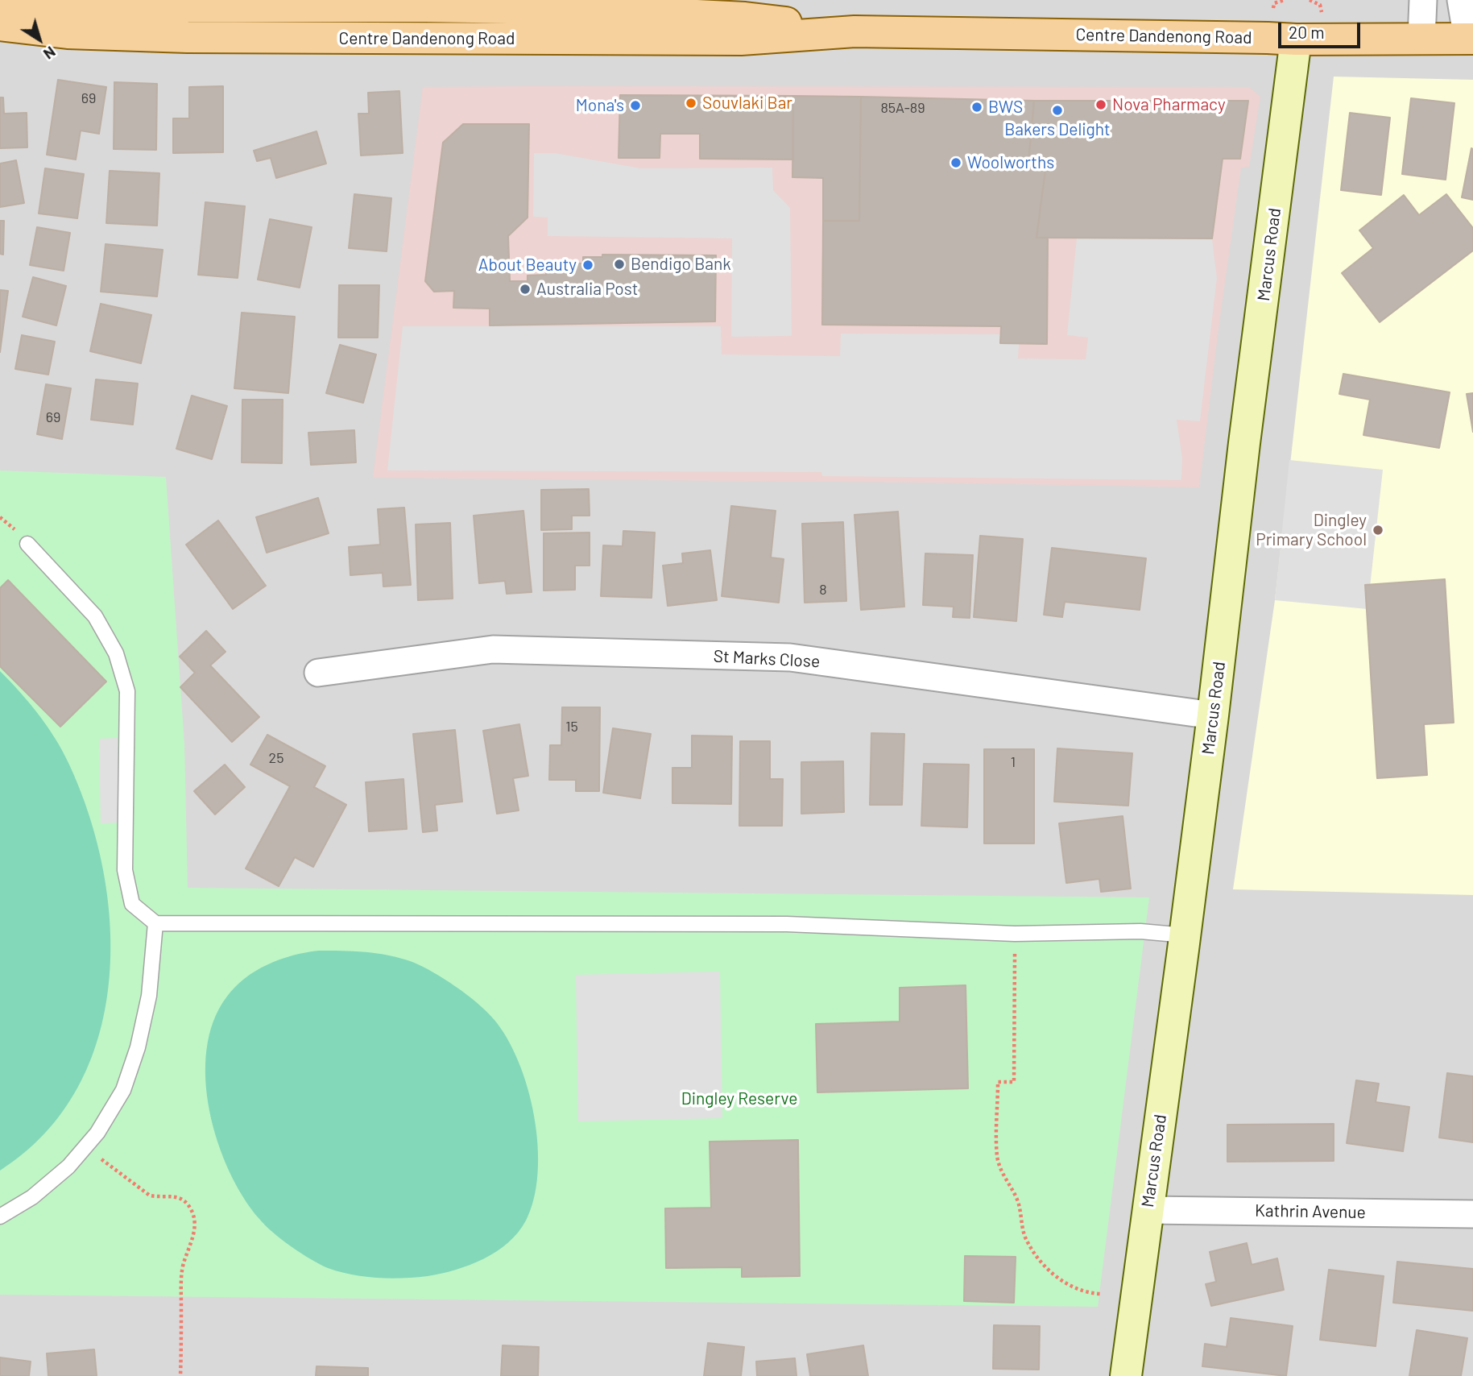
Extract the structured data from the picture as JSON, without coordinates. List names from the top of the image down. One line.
{"streets":{"main road":["Centre Dandenong Road","Marcus Road"],"street":["St Marks Close","Kathrin Avenue"]},"crossings":[["Centre Dandenong Road","Marcus Road"],["Marcus Road","St Marks Close"],["Marcus Road","Kathrin Avenue"]],"parks":["Dingley Reserve"],"places":["Souvlaki Bar","Nova Pharmacy","Mona's","BWS","Bakers Delight","Woolworths","Bendigo Bank","About Beauty","Australia Post","Dingley Primary School"],"house_numbers":["69","85A-89","69","8","15","25","1"],"scale_bar":"20 m","north":"bottom right"}
